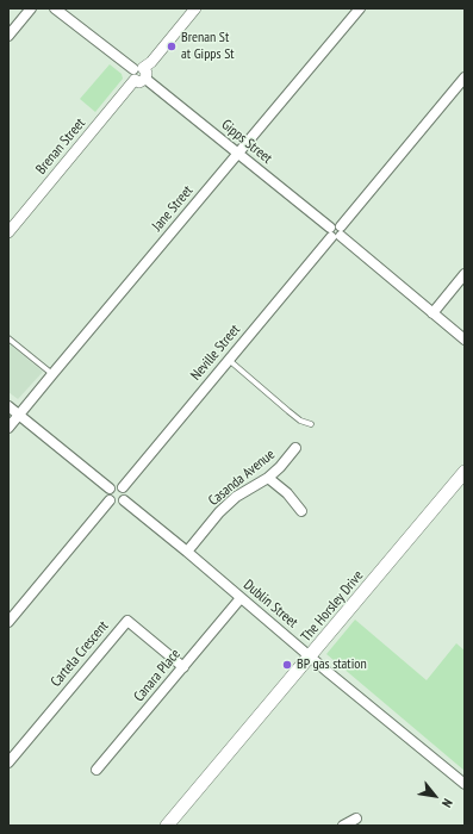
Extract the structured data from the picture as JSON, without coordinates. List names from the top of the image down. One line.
{"streets":{"main road":["The Horsley Drive"],"street":["Gipps Street","Brenan Street","Jane Street","Neville Street","Casanda Avenue","Dublin Street","Cartela Crescent","Canara Place"]},"crossings":[["Gipps Street","Brenan Street"],["Gipps Street","Jane Street"],["Gipps Street","Neville Street"],["Neville Street","Dublin Street"],["Casanda Avenue","Dublin Street"],["Dublin Street","The Horsley Drive"],["Dublin Street","Canara Place"],["Cartela Crescent","Canara Place"]],"places":["Brenan St at Gipps St","BP gas station"],"north":"bottom right"}
